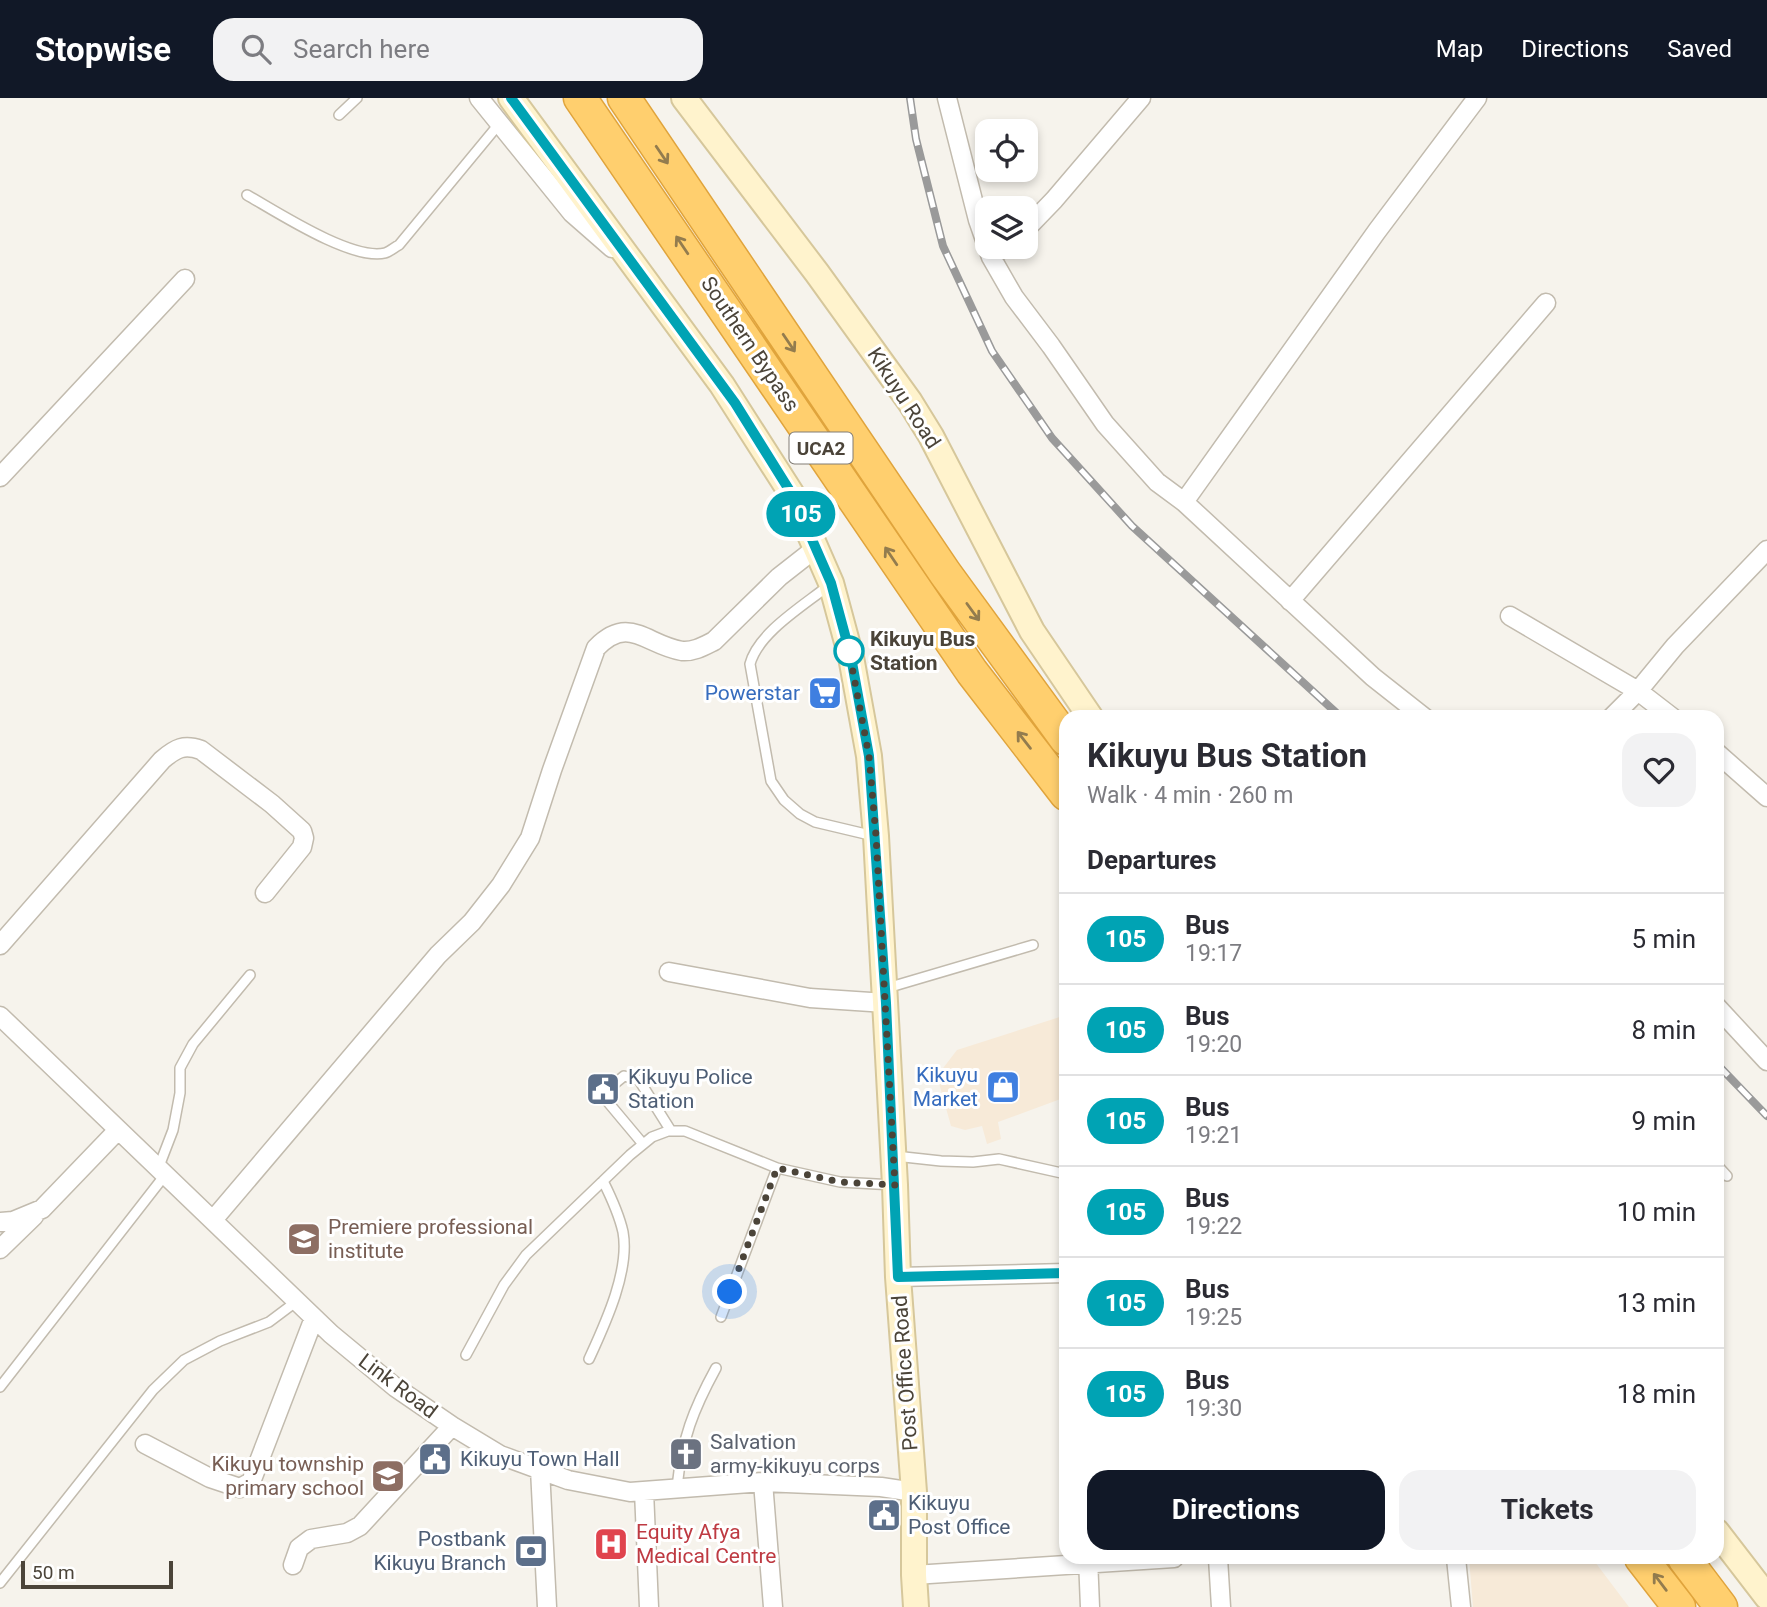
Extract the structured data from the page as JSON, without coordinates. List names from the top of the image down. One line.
{"streets":{"highway":["Southern Bypass","UCA2"],"street":["Kikuyu Road","Post Office Road","Link Road"]},"crossings":[["Post Office Road","Link Road"]],"places":{"other":["Kikuyu Bus Station"],"supermarket":["Powerstar"],"shop":["Kikuyu Market"],"public building":["Kikuyu Police Station","Kikuyu Town Hall","Kikuyu Post Office"],"school or university":["Premiere professional institute","Kikuyu township primary school"],"church":["Salvation army-kikuyu corps"],"hospital":["Equity Afya Medical Centre"],"bank":["Postbank Kikuyu Branch"]},"lines":["bus line 105"],"scale_bar":"50 m","page":{"header":"Stopwise","search":"Search here","nav":["Map","Directions","Saved"],"on_map":"105","heading":[["Kikuyu Bus Station","Walk · 4 min · 260 m"],"Departures"],"list":[{"mark":"105","name":"Bus","note":"19:17","value":"5 min"},{"mark":"105","name":"Bus","note":"19:20","value":"8 min"},{"mark":"105","name":"Bus","note":"19:21","value":"9 min"},{"mark":"105","name":"Bus","note":"19:22","value":"10 min"},{"mark":"105","name":"Bus","note":"19:25","value":"13 min"},{"mark":"105","name":"Bus","note":"19:30","value":"18 min"}],"buttons":["Directions","Tickets"],"scale":"50 m"}}
